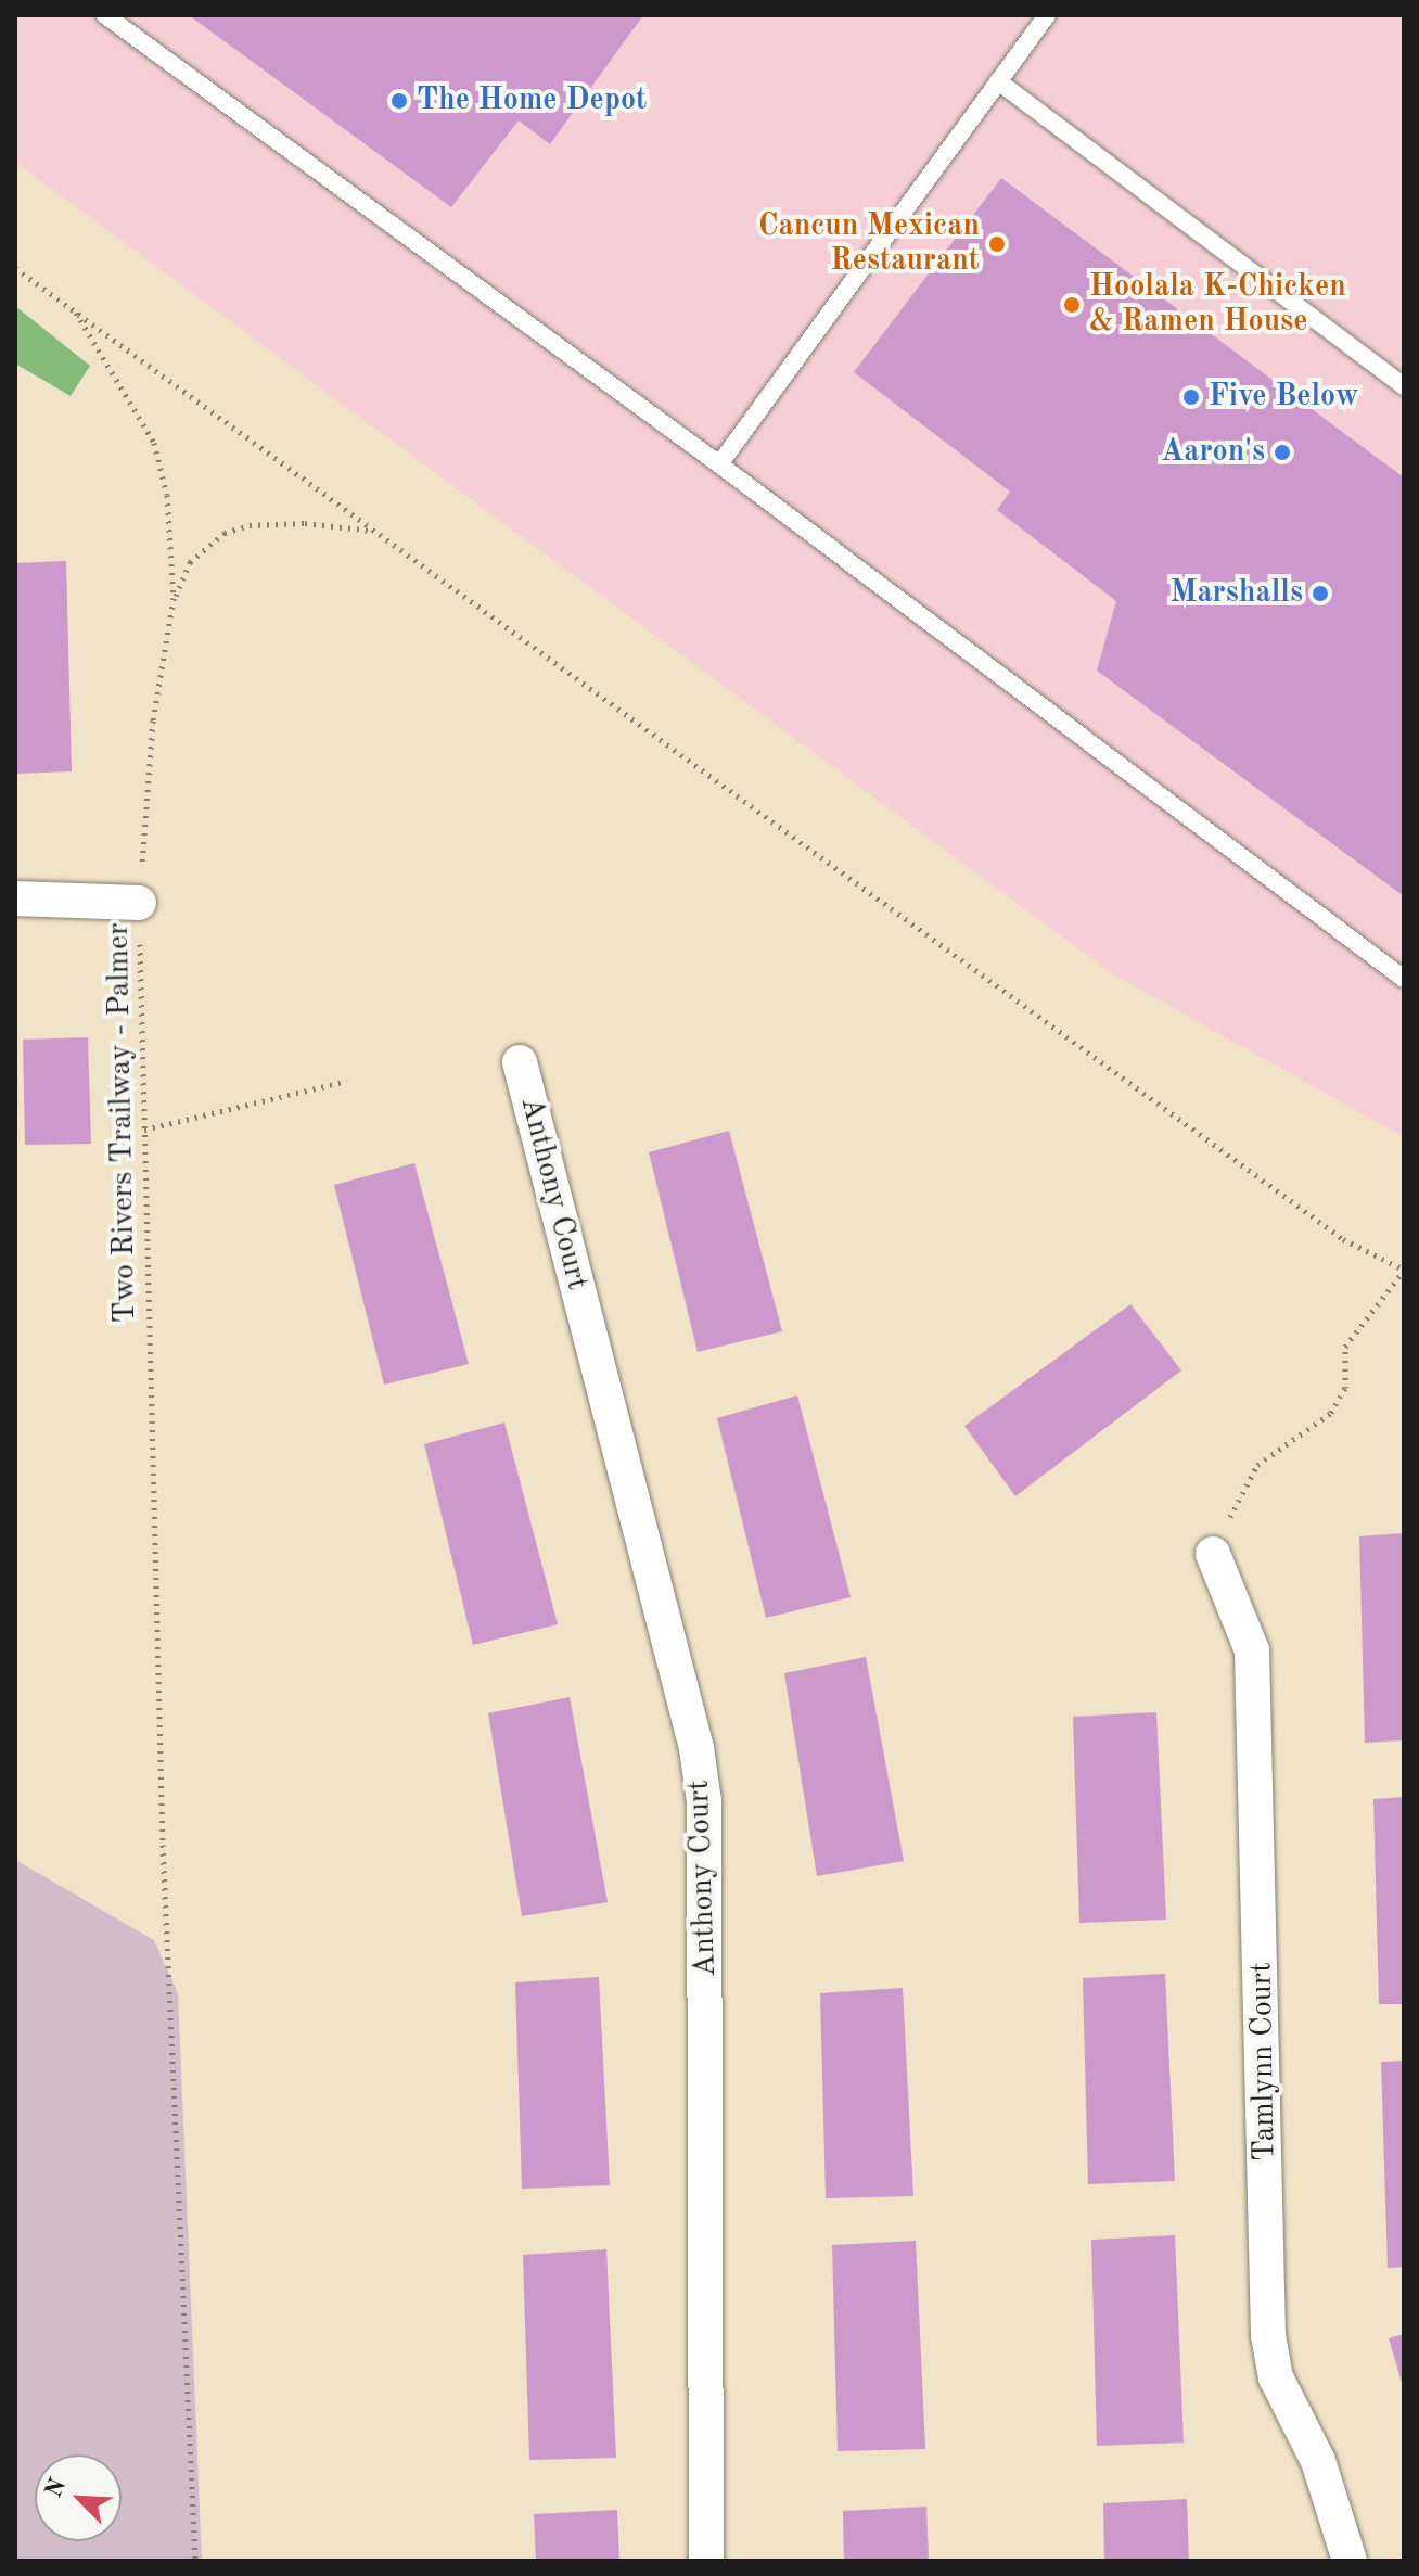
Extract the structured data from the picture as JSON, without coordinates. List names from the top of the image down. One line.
{"streets":{"street":["Anthony Court","Tamlynn Court"],"path":["Two Rivers Trailway - Palmer"]},"places":["The Home Depot","Cancun Mexican Restaurant","Hoolala K-Chicken & Ramen House","Five Below","Aaron's","Marshalls"],"north":"top left"}
